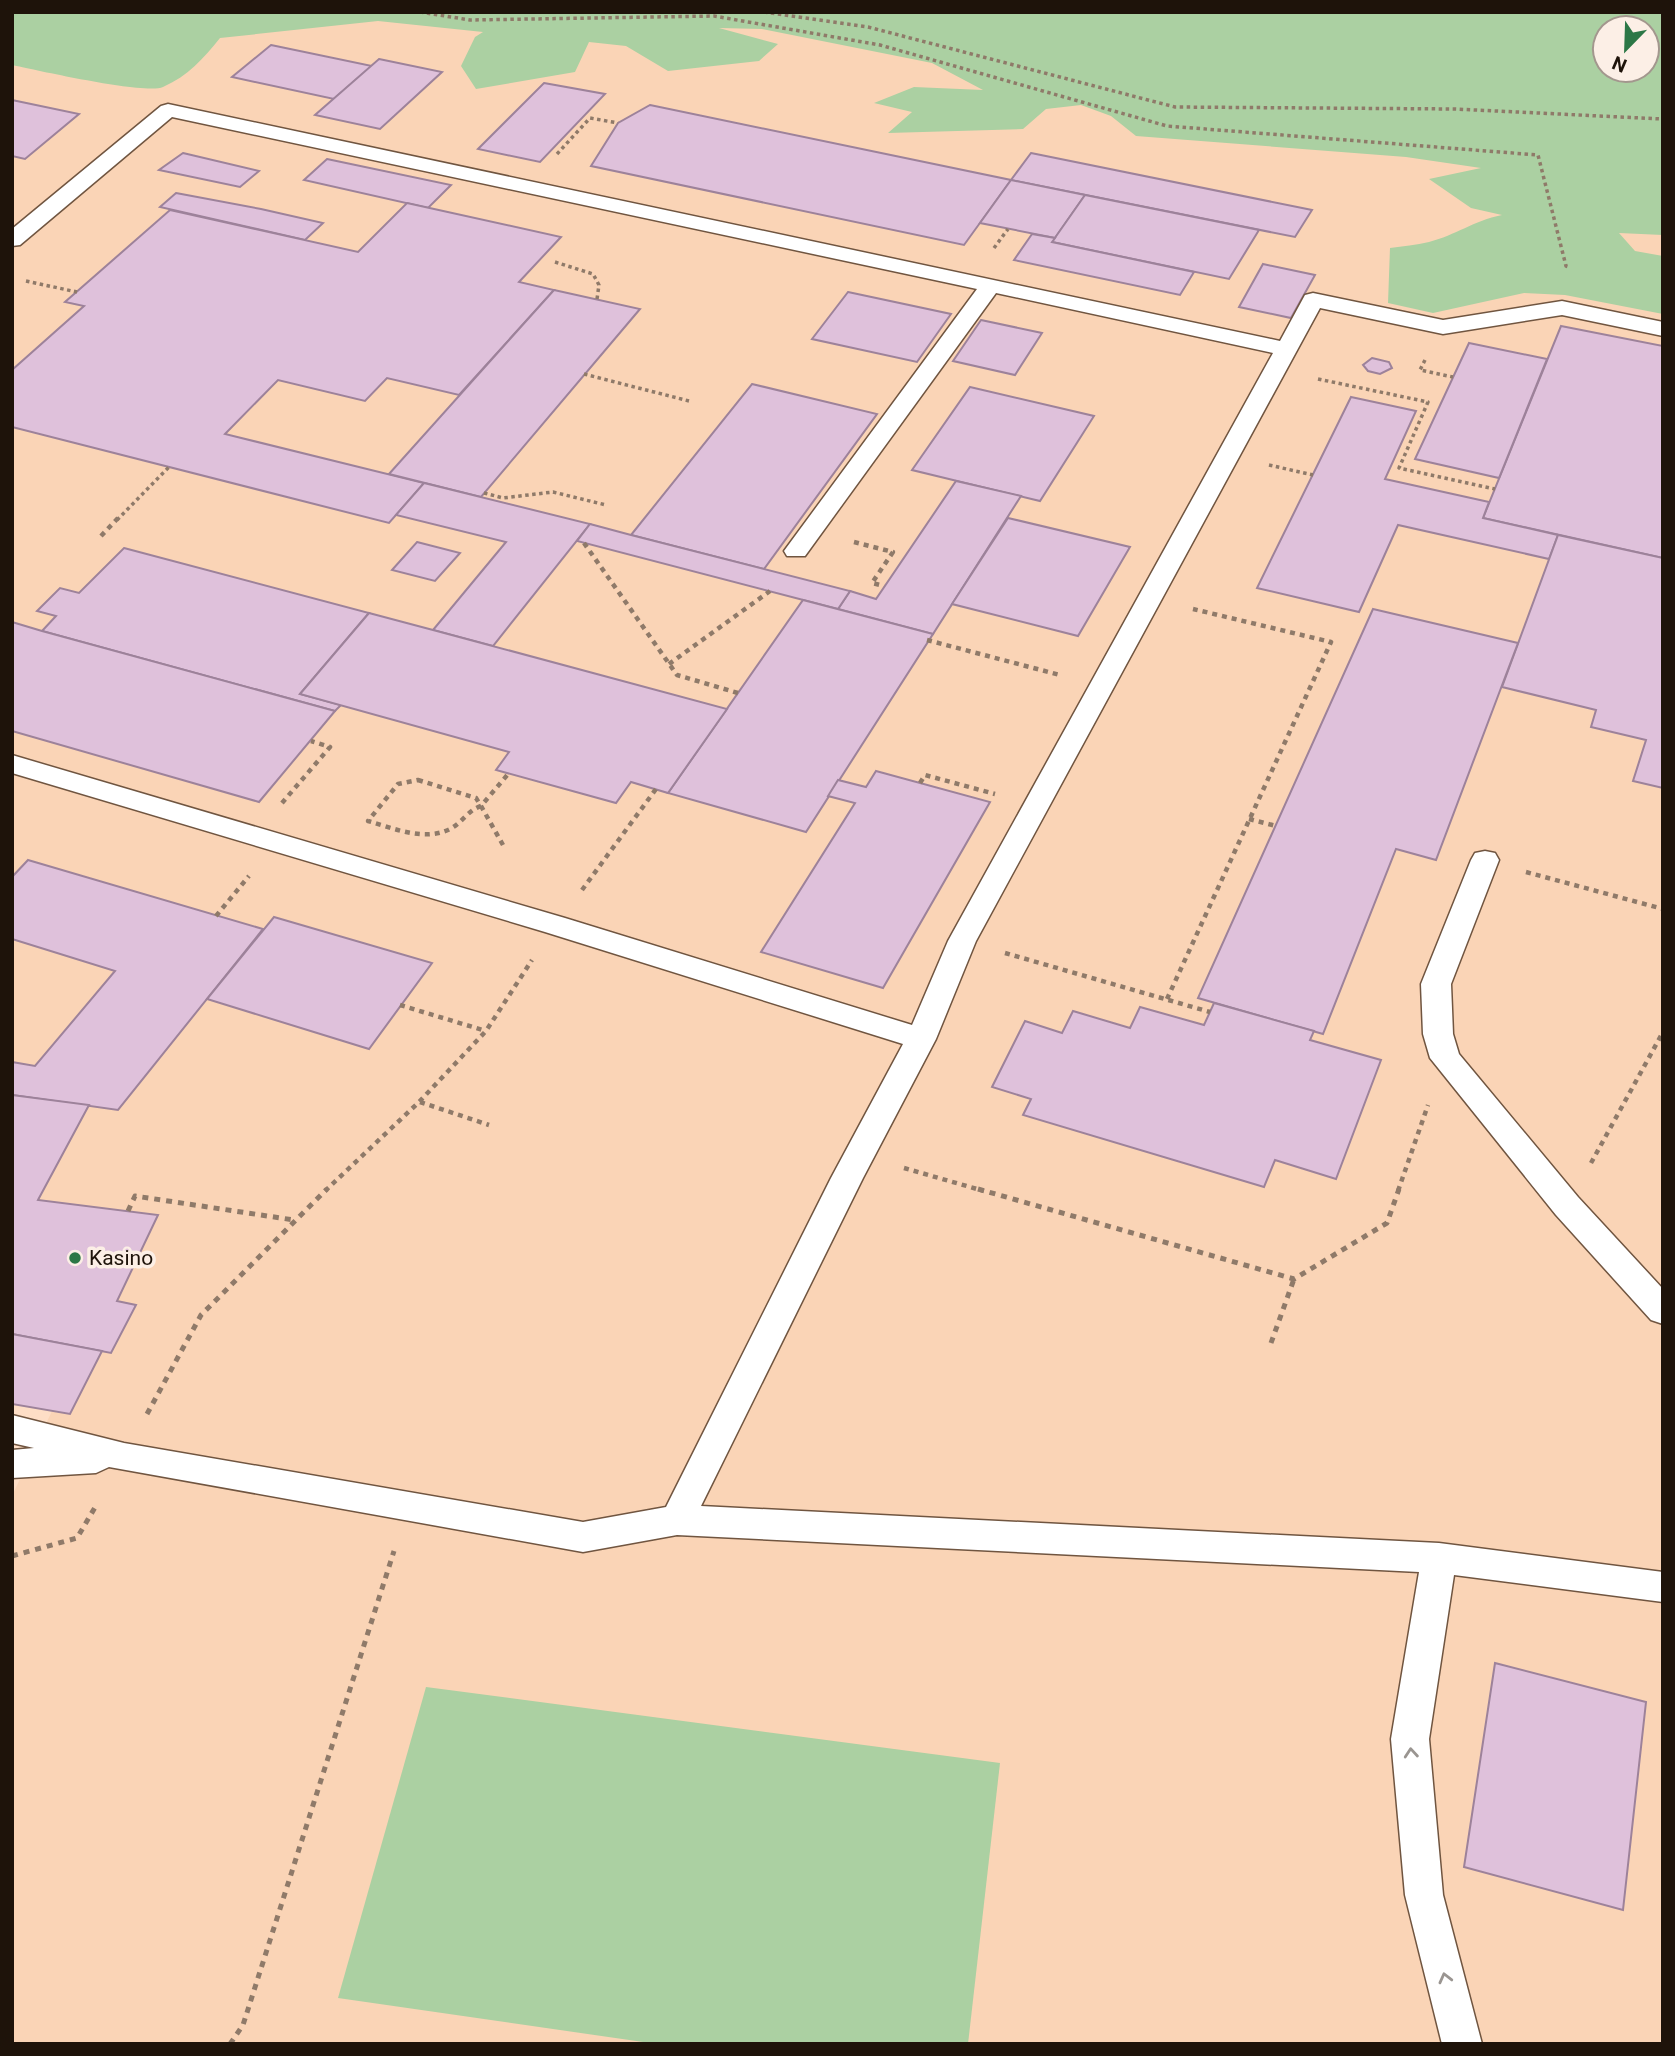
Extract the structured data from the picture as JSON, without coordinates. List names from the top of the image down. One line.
{"places":["Kasino"],"north":"bottom left"}
